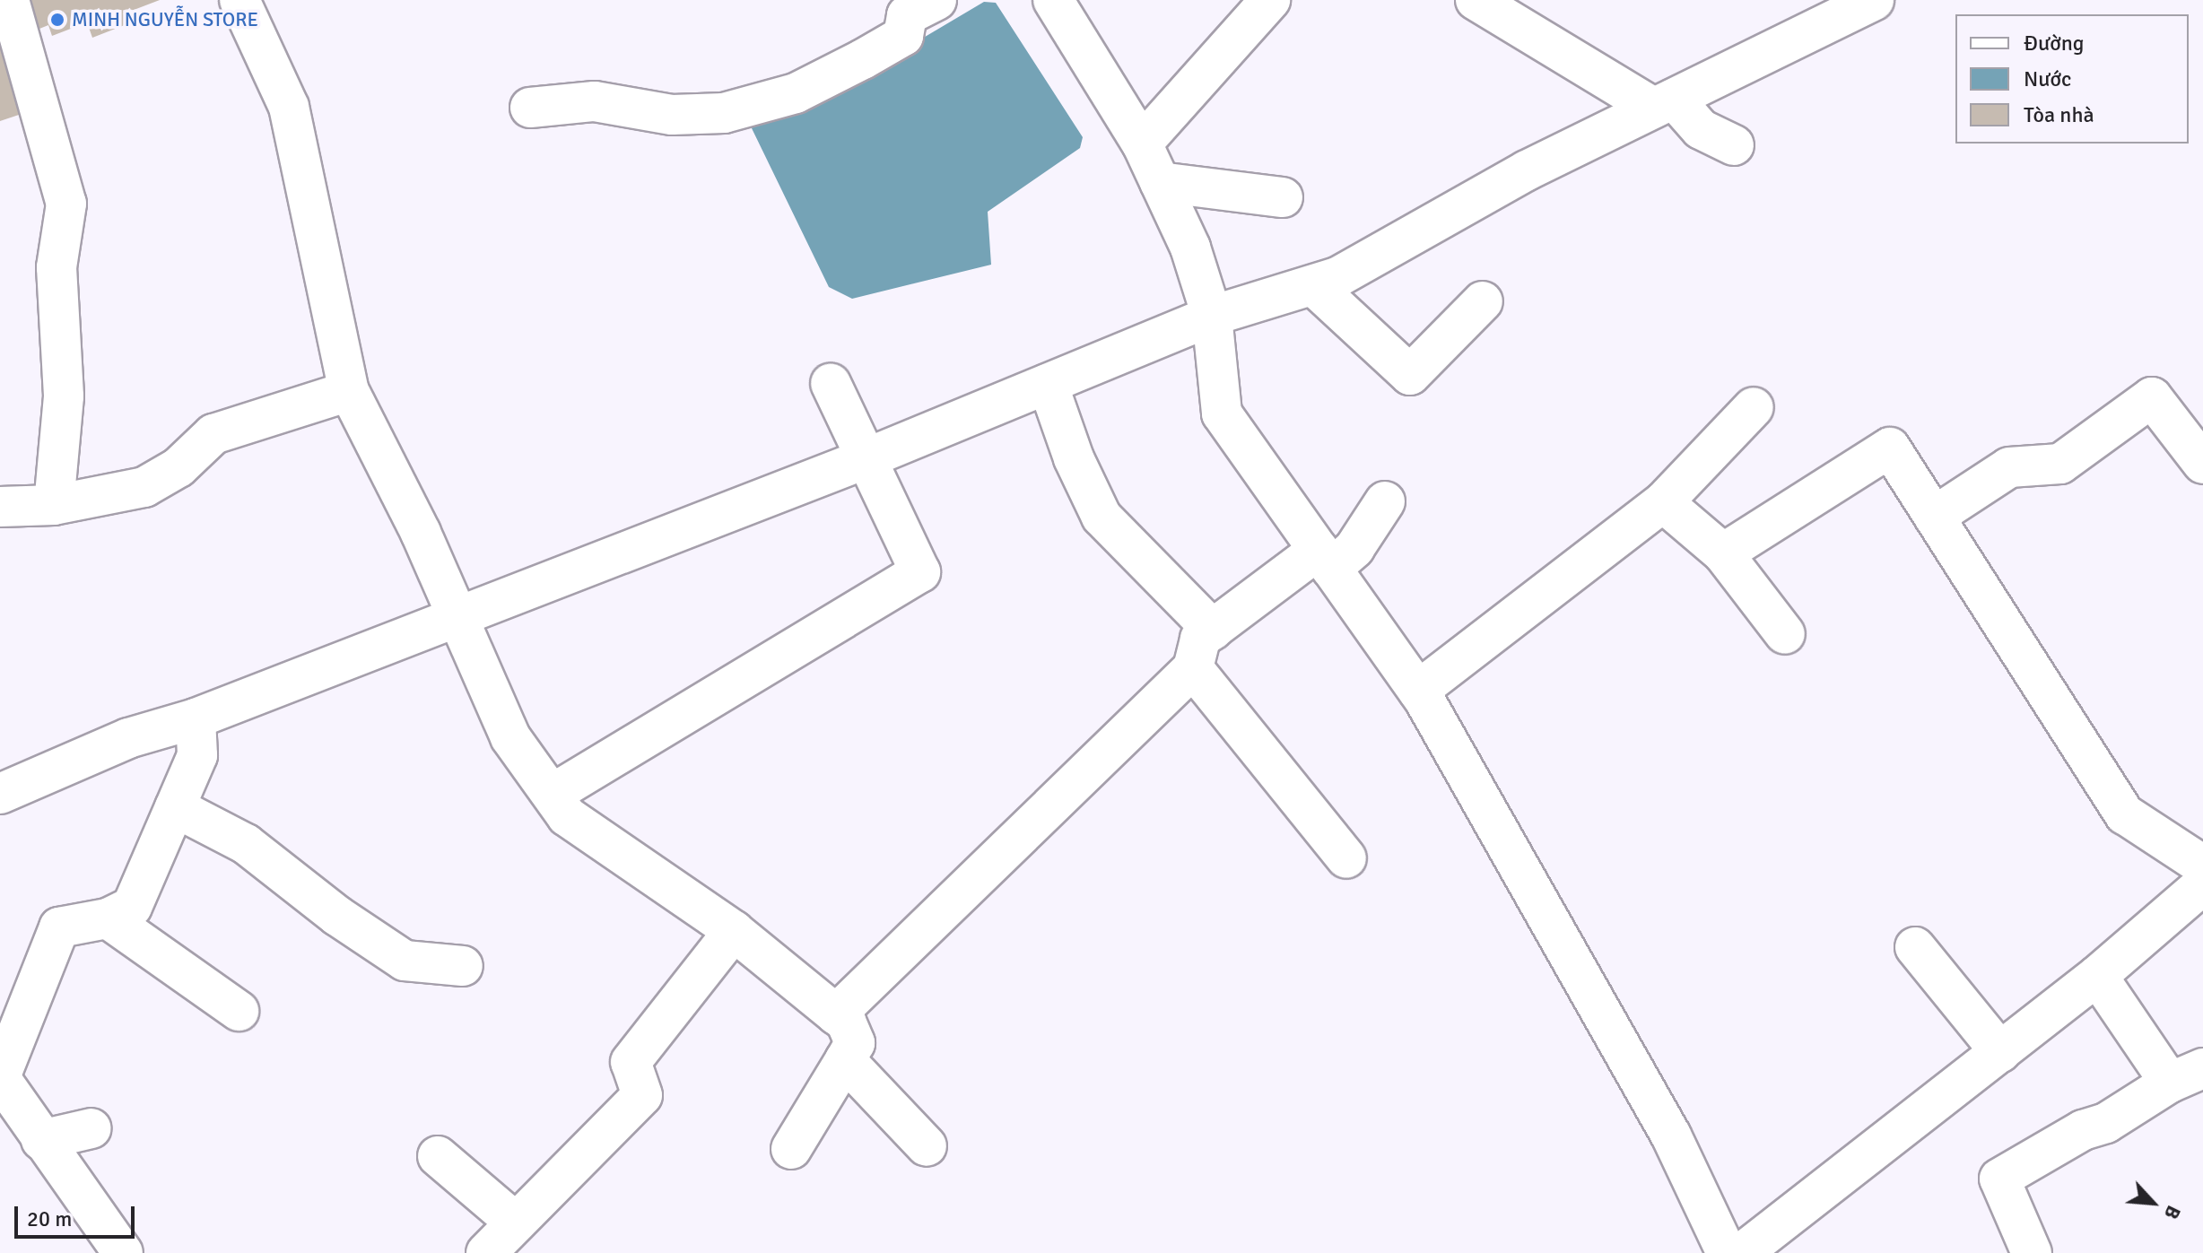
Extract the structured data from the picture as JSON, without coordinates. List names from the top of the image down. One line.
{"places":["MINH NGUYỄN STORE"],"legend":["Đường","Nước","Tòa nhà"],"scale_bar":"20 m","north":"bottom right"}
